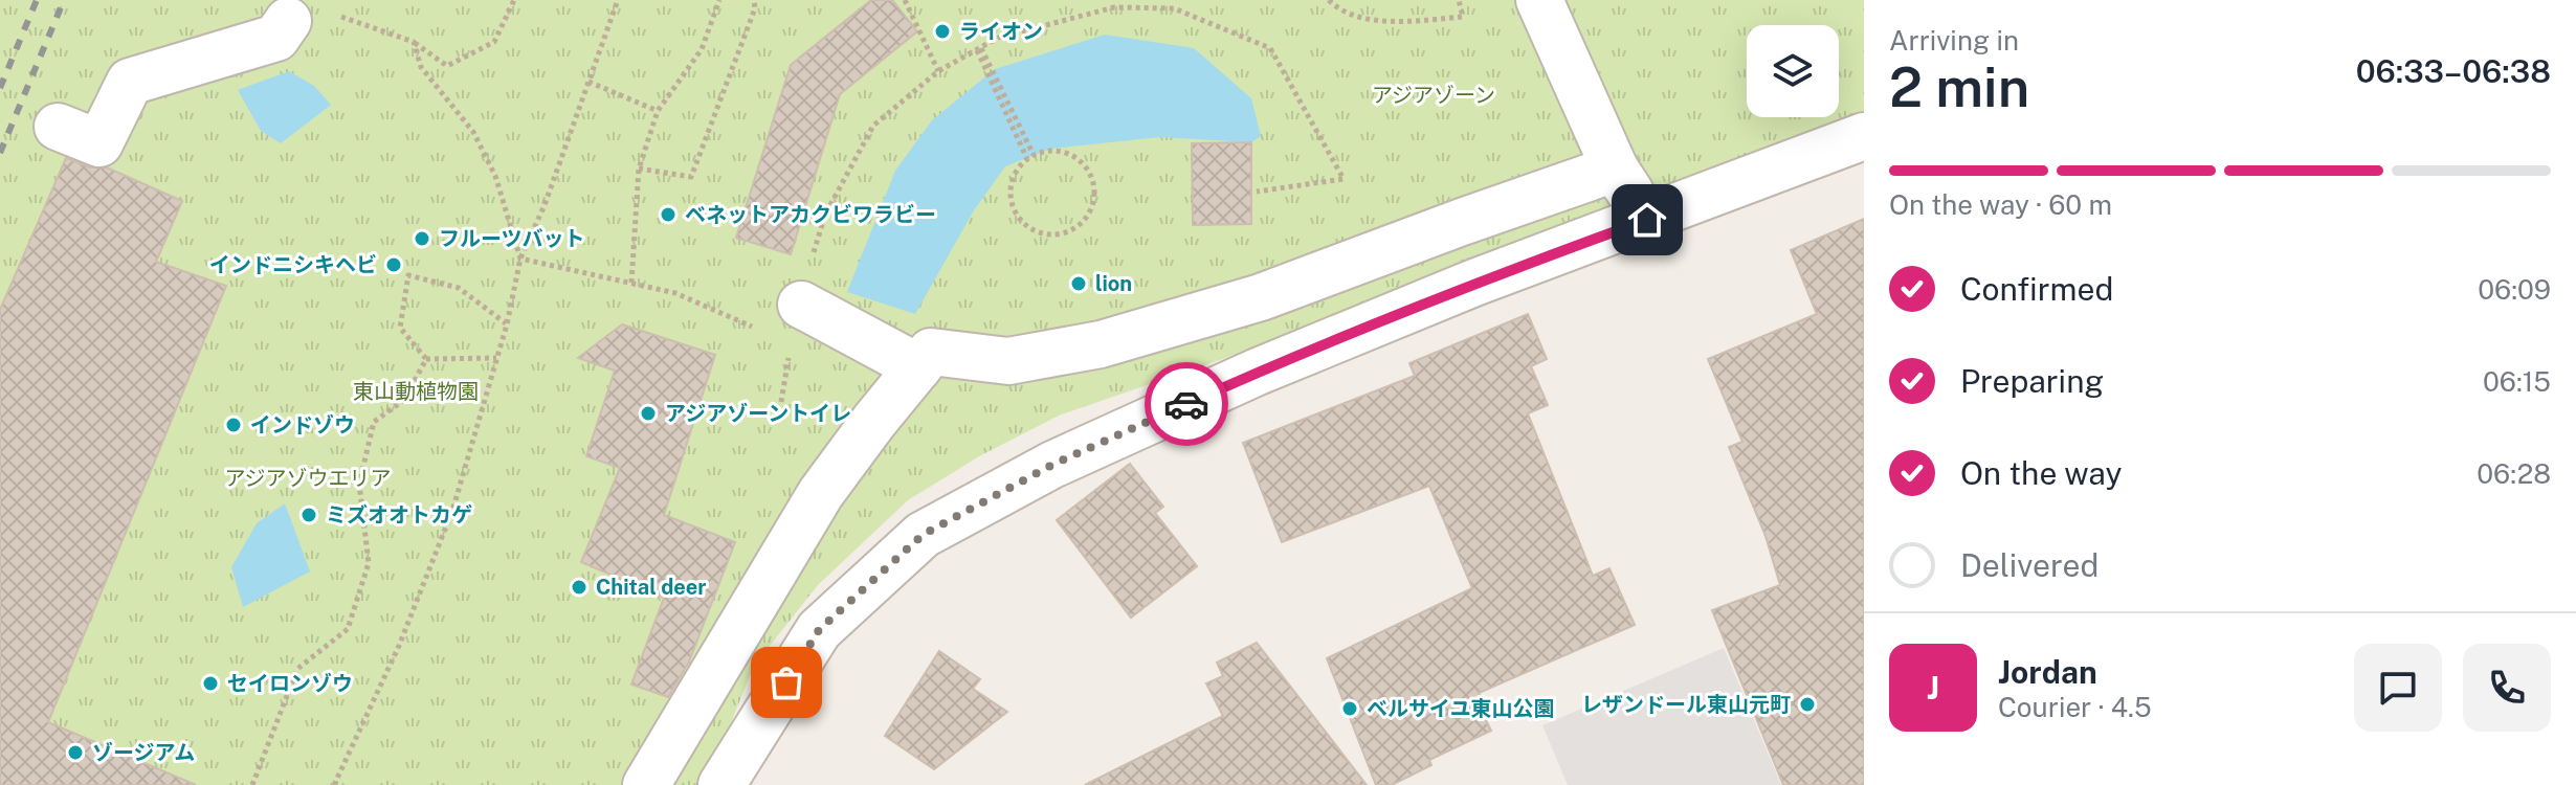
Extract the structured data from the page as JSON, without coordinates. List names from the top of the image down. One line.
{"parks":["アジアゾーン","東山動植物園","アジアゾウエリア"],"places":["ライオン","ベネットアカクビワラビー","フルーツバット","インドニシキヘビ","lion","アジアゾーントイレ","インドゾウ","ミズオオトカゲ","Chital deer","セイロンゾウ","レザンドール東山元町","ベルサイユ東山公園","ゾージアム"],"page":{"heading":["2 min","Arriving in","06:33–06:38"],"panel":["Jordan","Courier · 4.5"],"bar":"On the way · 60 m","list":[["Confirmed","06:09"],["Preparing","06:15"],["On the way","06:28"],"Delivered"],"round":"J"}}
